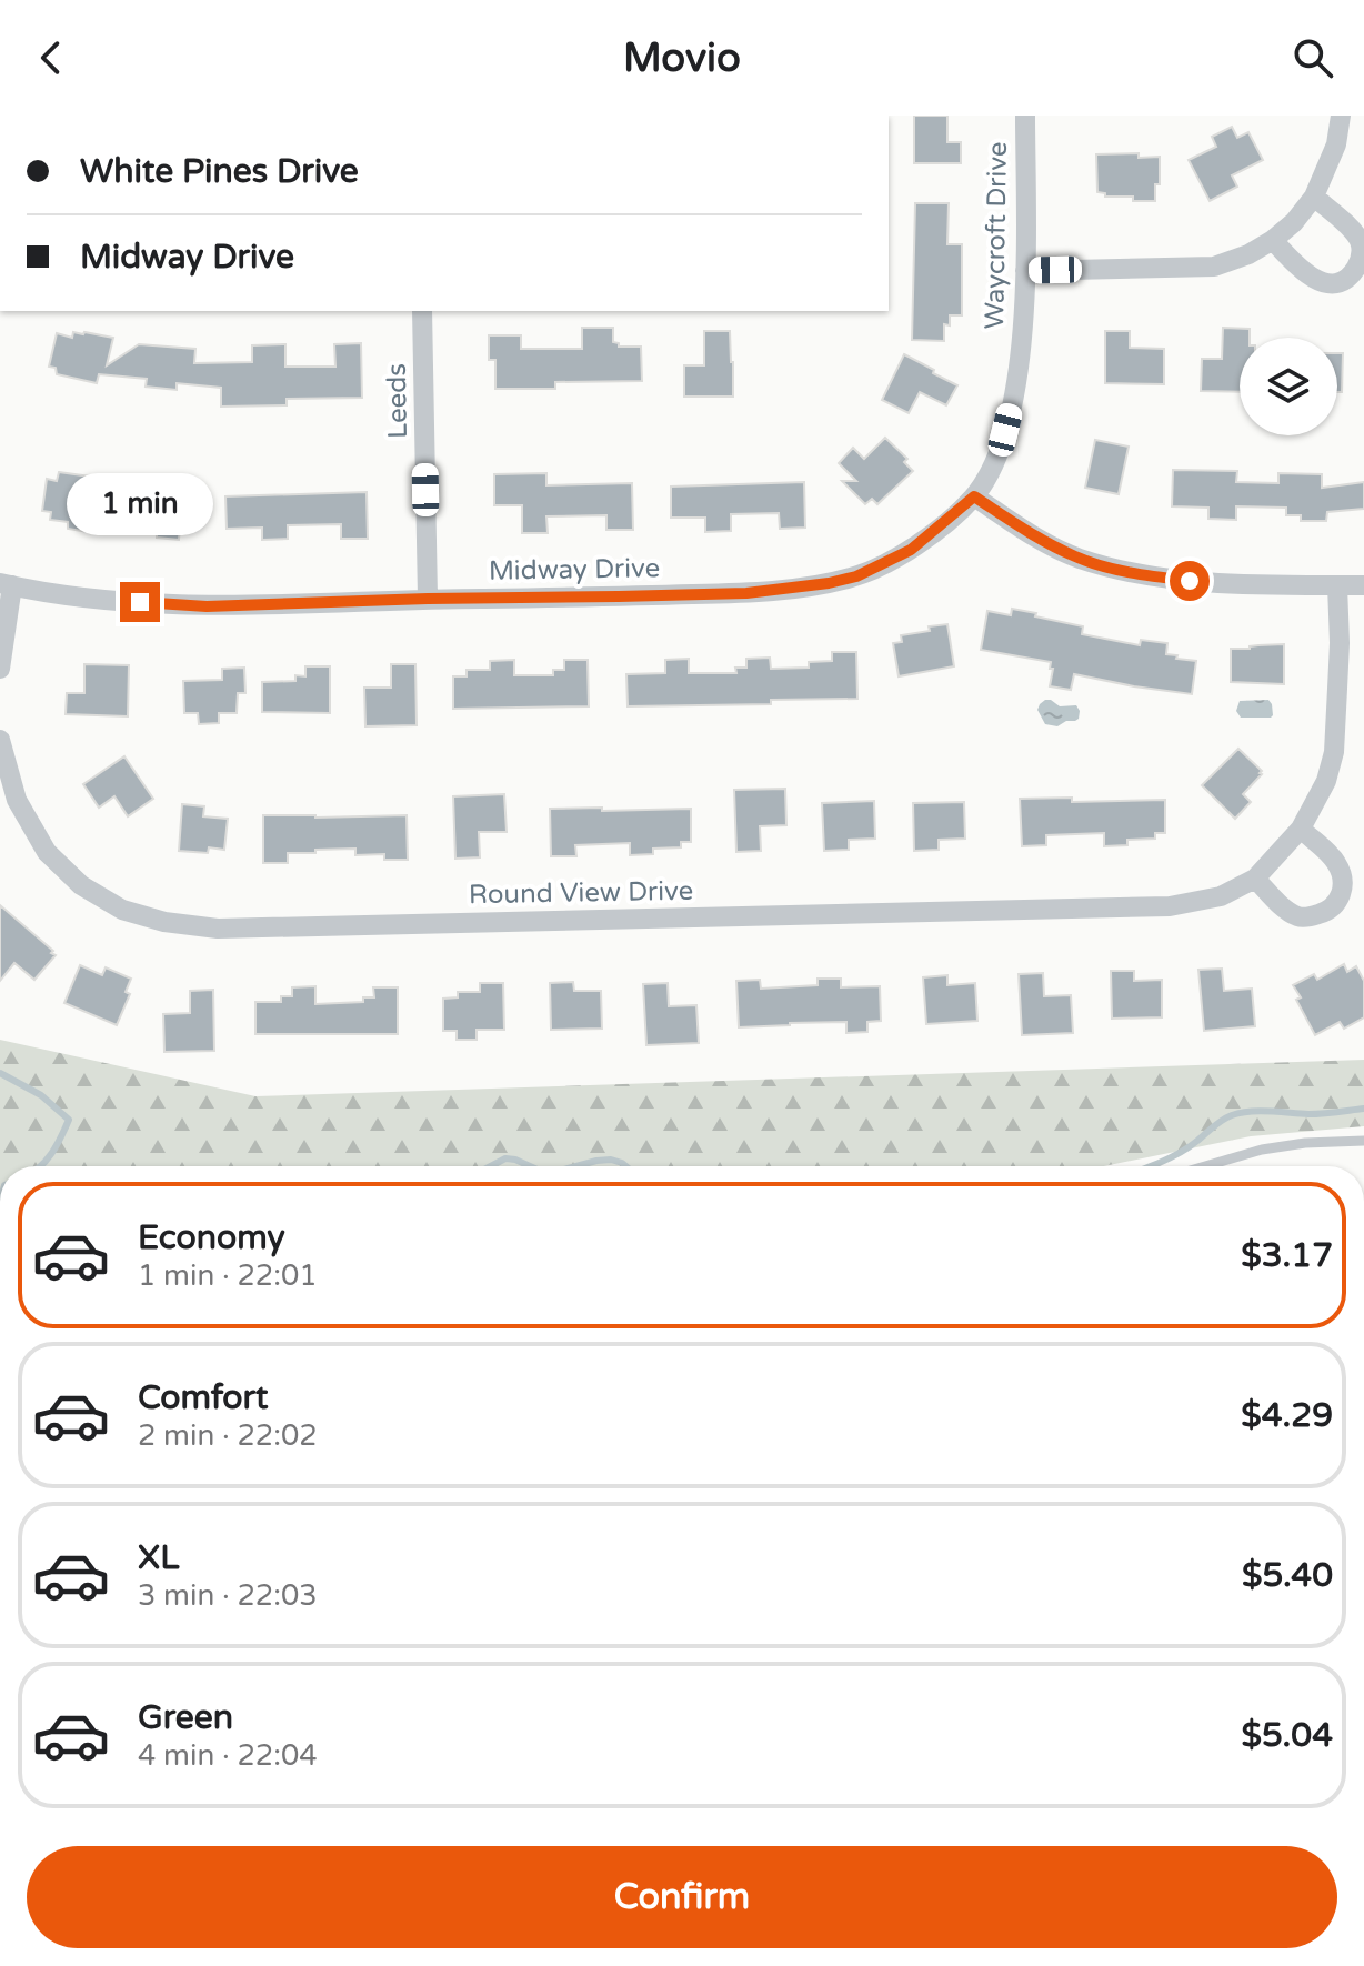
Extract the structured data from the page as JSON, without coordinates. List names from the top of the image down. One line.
{"streets":{"street":["Waycroft Drive","Leeds","Midway Drive","Round View Drive"]},"crossings":[["Waycroft Drive","Midway Drive"],["Leeds","Midway Drive"]],"page":{"header":"Movio","banner":["White Pines Drive","Midway Drive"],"bubble":"1 min","list":[{"name":"Economy","note":"1 min · 22:01","value":"$3.17"},{"name":"Comfort","note":"2 min · 22:02","value":"$4.29"},{"name":"XL","note":"3 min · 22:03","value":"$5.40"},{"name":"Green","note":"4 min · 22:04","value":"$5.04"}],"buttons":"Confirm"}}
